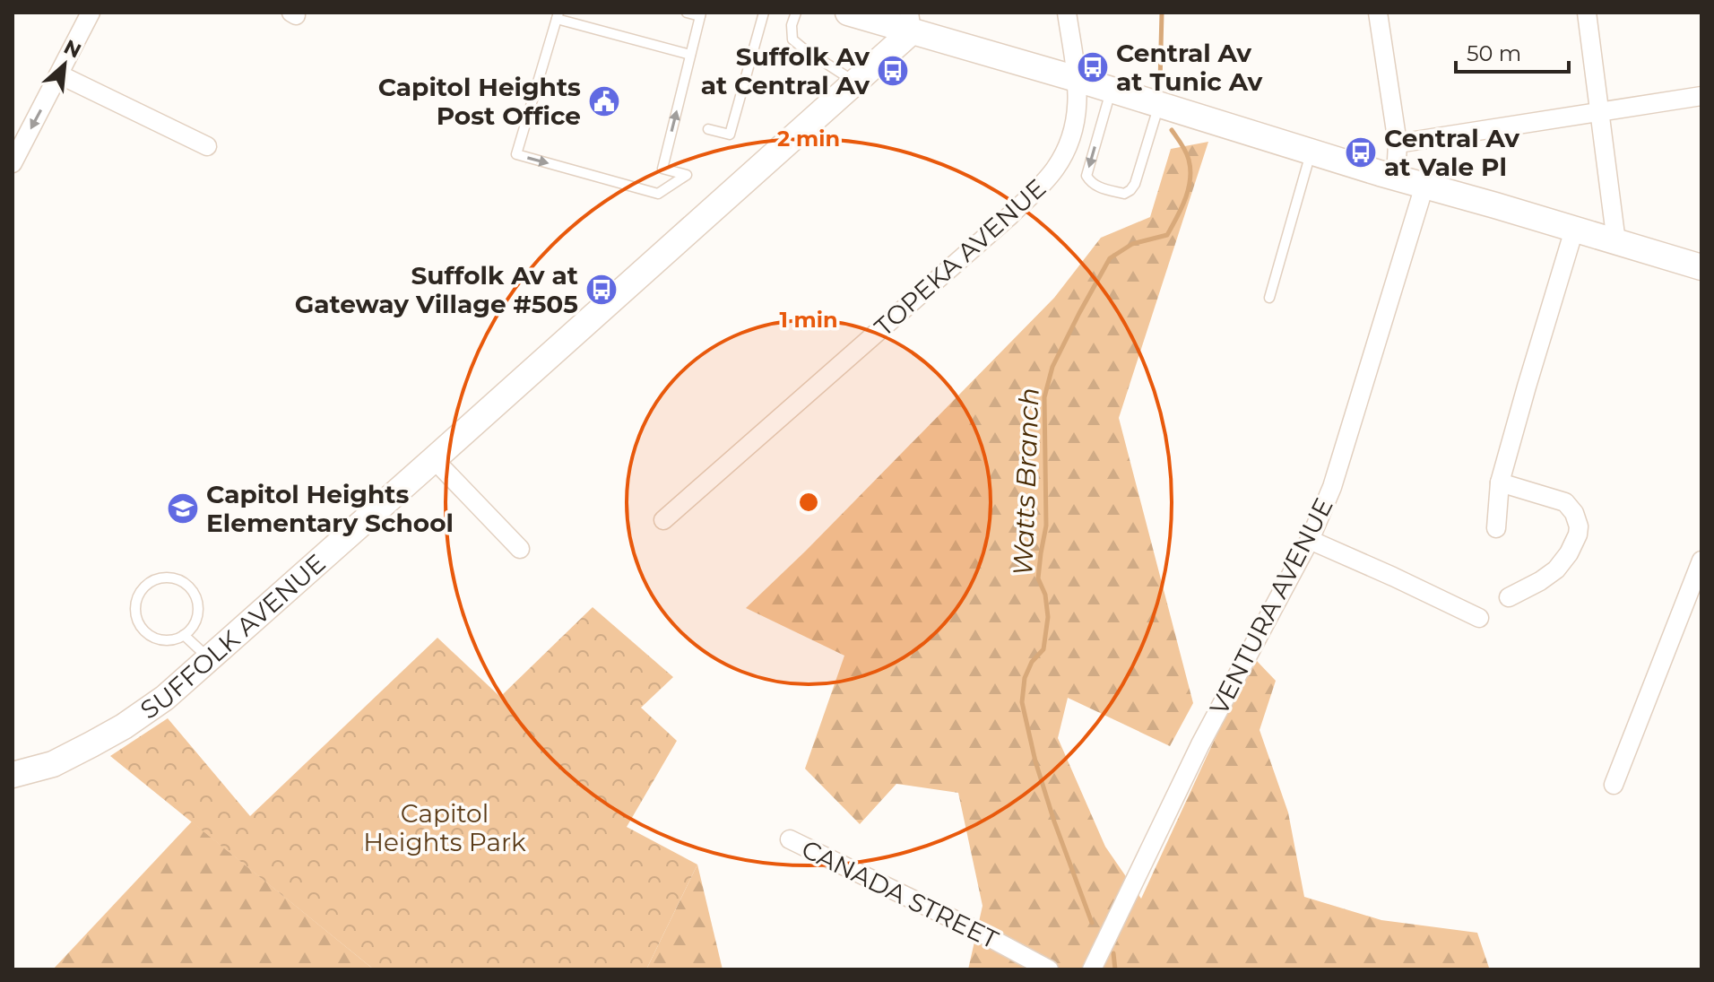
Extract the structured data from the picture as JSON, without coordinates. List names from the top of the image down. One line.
{"streets":{"street":["TOPEKA AVENUE","VENTURA AVENUE","SUFFOLK AVENUE","CANADA STREET"]},"water":["Watts Branch"],"parks":["Capitol Heights Park"],"places":{"bus stop":["Central Av at Tunic Av","Suffolk Av at Central Av","Central Av at Vale Pl","Suffolk Av at Gateway Village #505"],"public building":["Capitol Heights Post Office"],"school or university":["Capitol Heights Elementary School"]},"scale_bar":"50 m","north":"top right","rings":["2 min","1 min"]}
